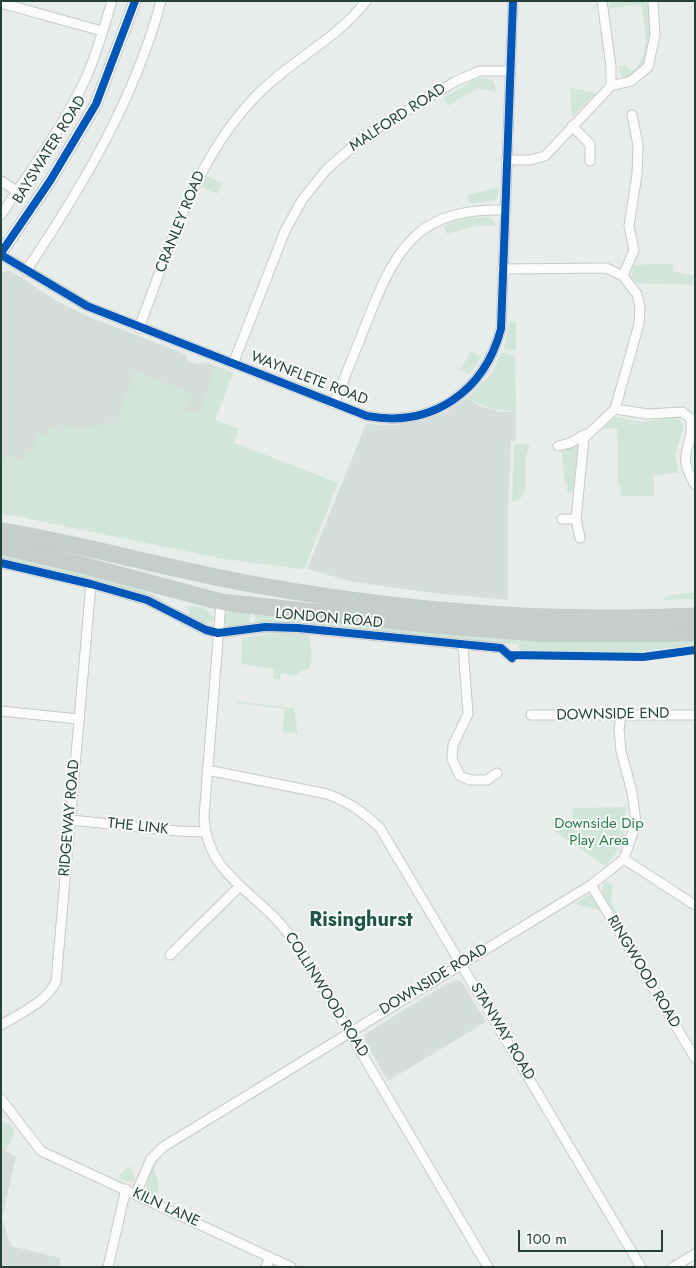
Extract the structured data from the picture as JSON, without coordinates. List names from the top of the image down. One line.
{"streets":{"highway":["LONDON ROAD"],"street":["MALFORD ROAD","BAYSWATER ROAD","CRANLEY ROAD","WAYNFLETE ROAD","DOWNSIDE END","RIDGEWAY ROAD","THE LINK","RINGWOOD ROAD","DOWNSIDE ROAD","COLLINWOOD ROAD","STANWAY ROAD","KILN LANE"]},"crossings":[["MALFORD ROAD","WAYNFLETE ROAD"],["BAYSWATER ROAD","WAYNFLETE ROAD"],["CRANLEY ROAD","WAYNFLETE ROAD"],["LONDON ROAD","RIDGEWAY ROAD"],["LONDON ROAD","COLLINWOOD ROAD"],["RIDGEWAY ROAD","THE LINK"],["THE LINK","COLLINWOOD ROAD"],["RINGWOOD ROAD","DOWNSIDE ROAD"],["DOWNSIDE ROAD","COLLINWOOD ROAD"],["DOWNSIDE ROAD","STANWAY ROAD"],["DOWNSIDE ROAD","KILN LANE"],["COLLINWOOD ROAD","STANWAY ROAD"]],"districts":["Risinghurst"],"parks":["Downside Dip Play Area"],"scale_bar":"100 m"}
